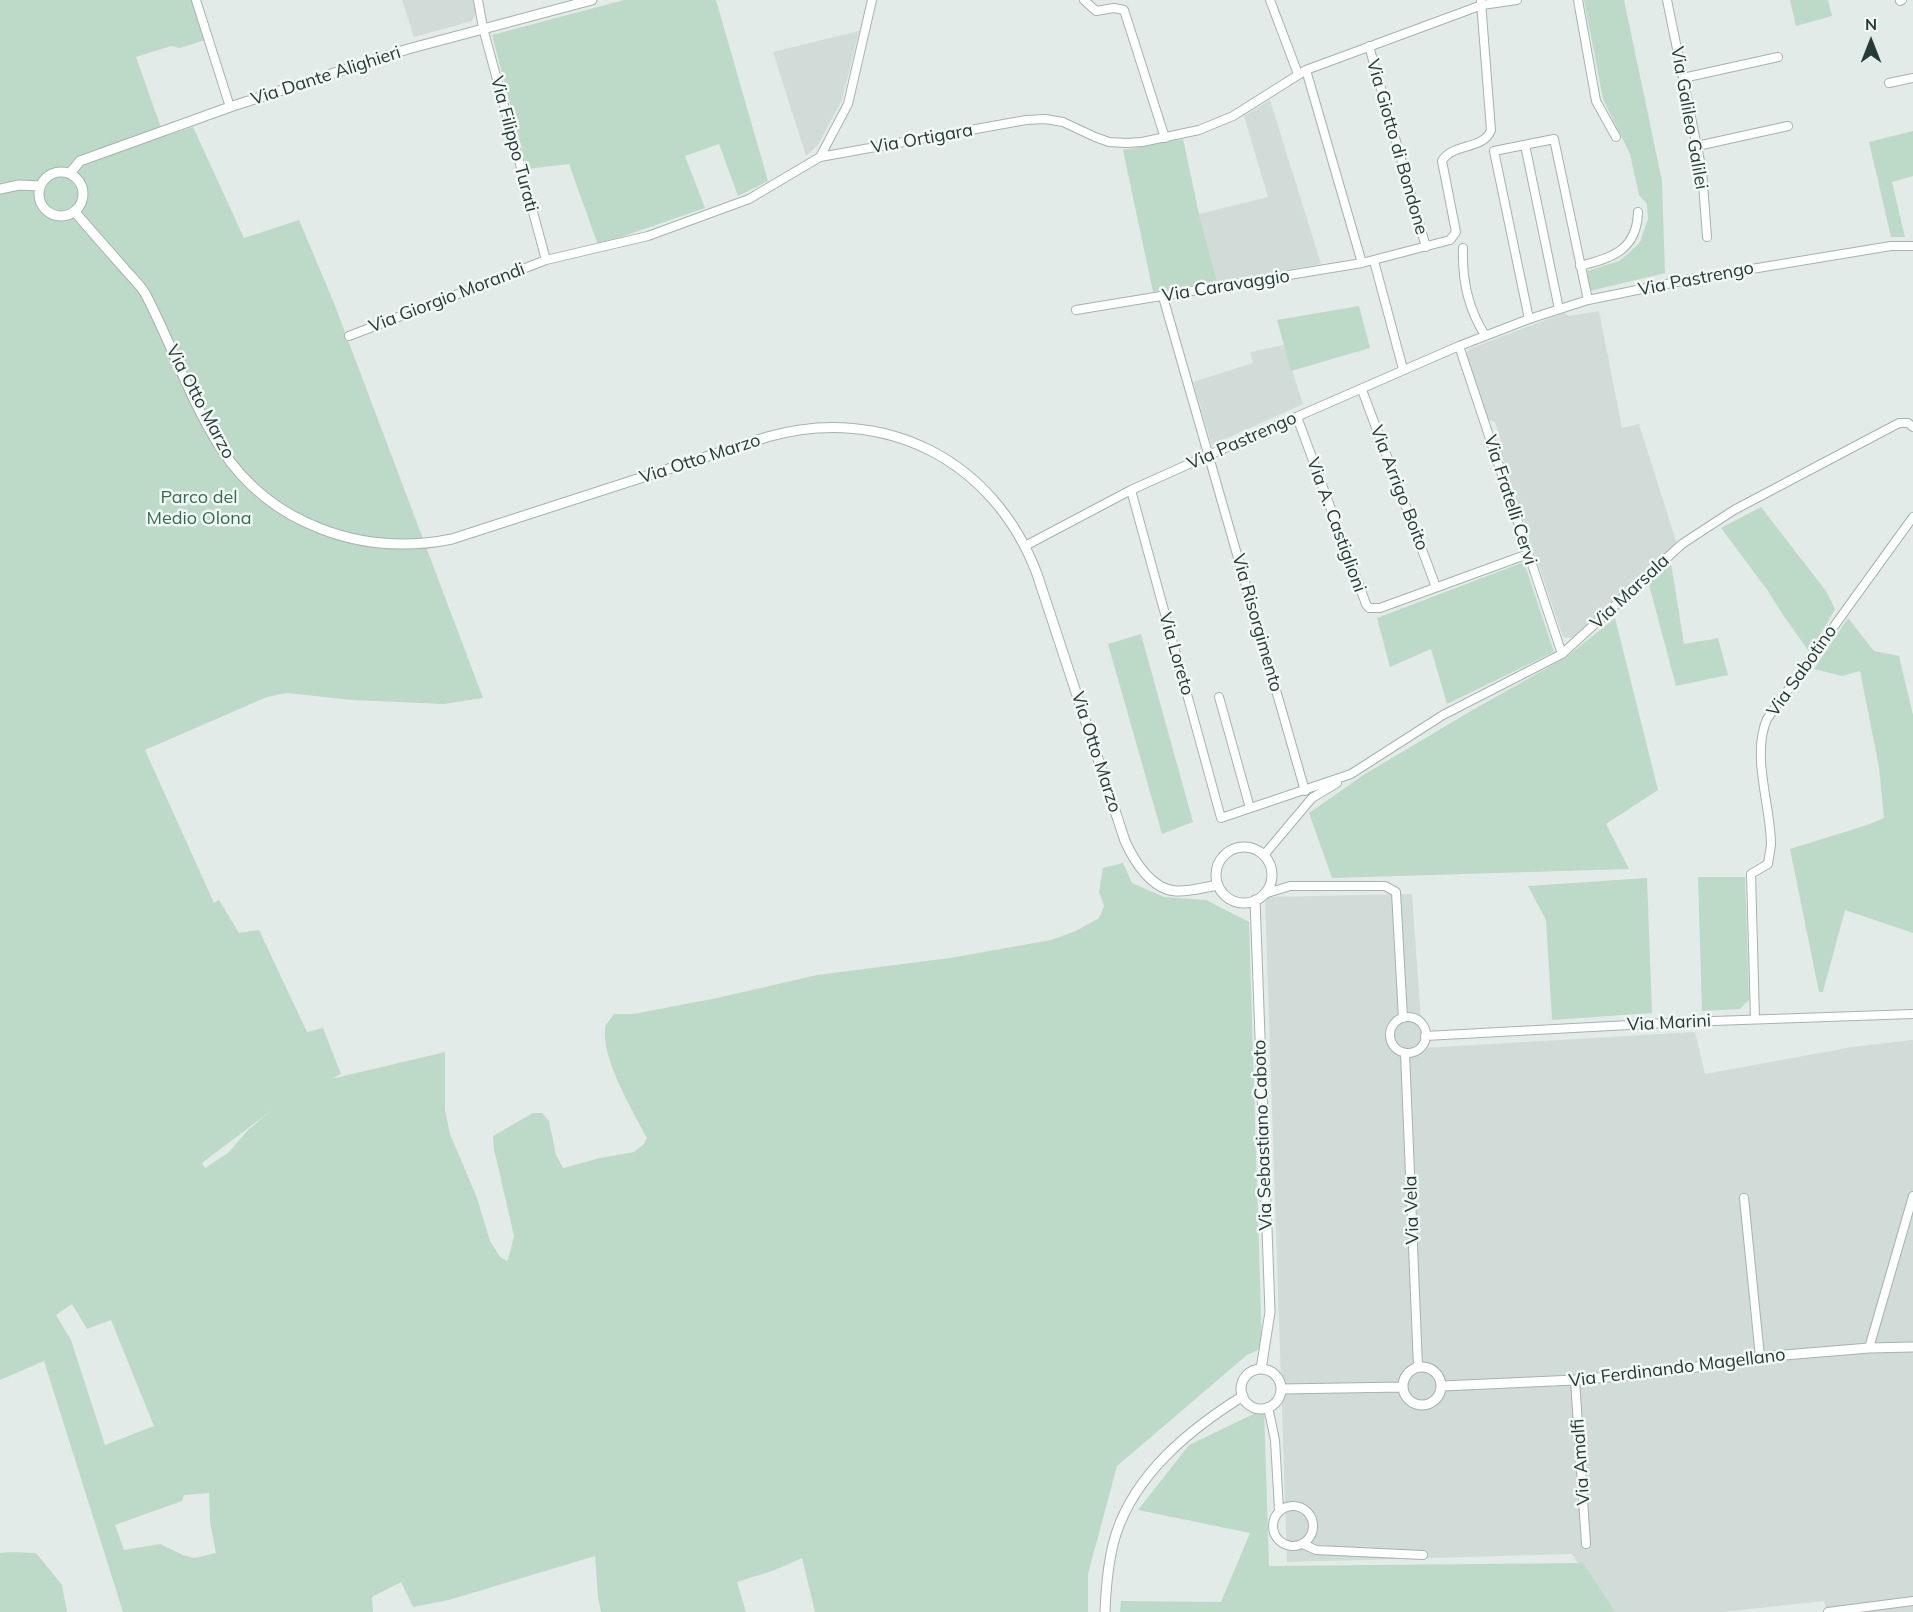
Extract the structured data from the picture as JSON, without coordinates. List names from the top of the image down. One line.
{"streets":{"street":["Via Dante Alighieri","Via Galileo Galilei","Via Ortigara","Via Filippo Turati","Via Giotto di Bondone","Via Pastrengo","Via Caravaggio","Via Giorgio Morandi","Via Otto Marzo","Via Arrigo Boito","Via Fratelli Cervi","Via A. Castiglioni","Via Marsala","Via Risorgimento","Via Loreto","Via Sabotino","Via Marini","Via Sebastiano Caboto","Via Vela","Via Ferdinando Magellano","Via Amalfi"]},"crossings":[["Via Dante Alighieri","Via Filippo Turati"],["Via Dante Alighieri","Via Otto Marzo"],["Via Ortigara","Via Filippo Turati"],["Via Ortigara","Via Giotto di Bondone"],["Via Ortigara","Via Caravaggio"],["Via Ortigara","Via Giorgio Morandi"],["Via Filippo Turati","Via Giorgio Morandi"],["Via Giotto di Bondone","Via Caravaggio"],["Via Pastrengo","Via Otto Marzo"],["Via Pastrengo","Via Arrigo Boito"],["Via Pastrengo","Via Fratelli Cervi"],["Via Pastrengo","Via A. Castiglioni"],["Via Pastrengo","Via Risorgimento"],["Via Pastrengo","Via Loreto"],["Via Caravaggio","Via Risorgimento"],["Via Otto Marzo","Via Marsala"],["Via Otto Marzo","Via Sebastiano Caboto"],["Via Otto Marzo","Via Vela"],["Via Arrigo Boito","Via A. Castiglioni"],["Via Fratelli Cervi","Via A. Castiglioni"],["Via Fratelli Cervi","Via Marsala"],["Via Marsala","Via Risorgimento"],["Via Marsala","Via Loreto"],["Via Marsala","Via Sebastiano Caboto"],["Via Marsala","Via Vela"],["Via Sabotino","Via Marini"],["Via Marini","Via Vela"],["Via Sebastiano Caboto","Via Vela"],["Via Vela","Via Ferdinando Magellano"],["Via Ferdinando Magellano","Via Amalfi"]],"parks":["Parco del Medio Olona"],"north":"top"}
